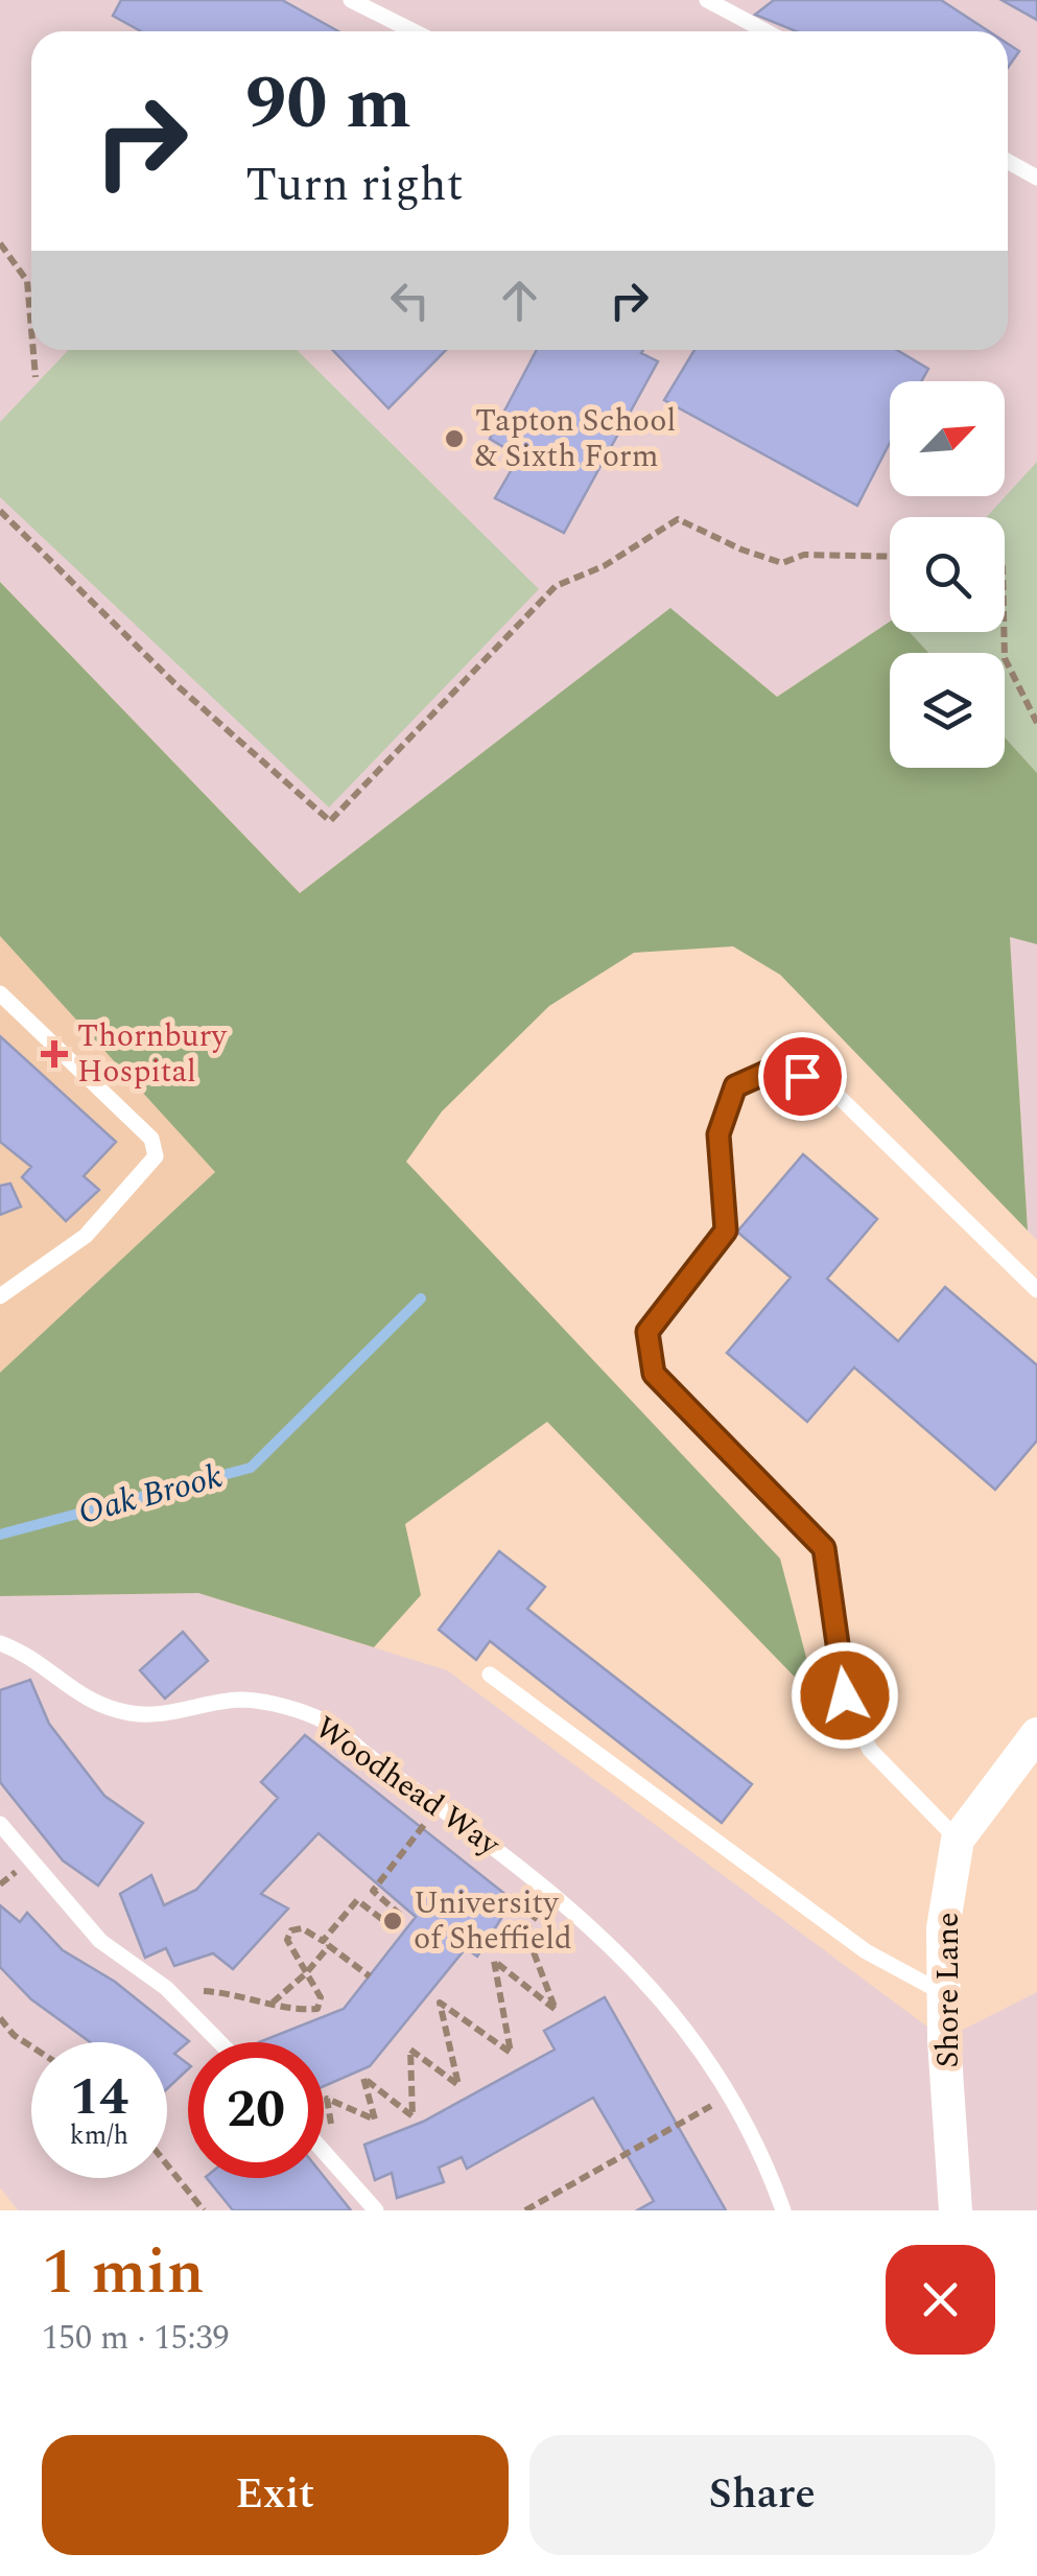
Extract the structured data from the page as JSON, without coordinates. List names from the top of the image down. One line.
{"streets":{"street":["Shore Lane"],"lane":["Woodhead Way"]},"water":["Oak Brook"],"places":{"other":["Tapton School & Sixth Form","University of Sheffield"],"health":["Thornbury Hospital"]},"north":"top right","page":{"turn":["90 m","Turn right"],"speed":"14 km/h","limit":"20","heading":["1 min","150 m · 15:39"],"buttons":["Exit","Share"]}}
